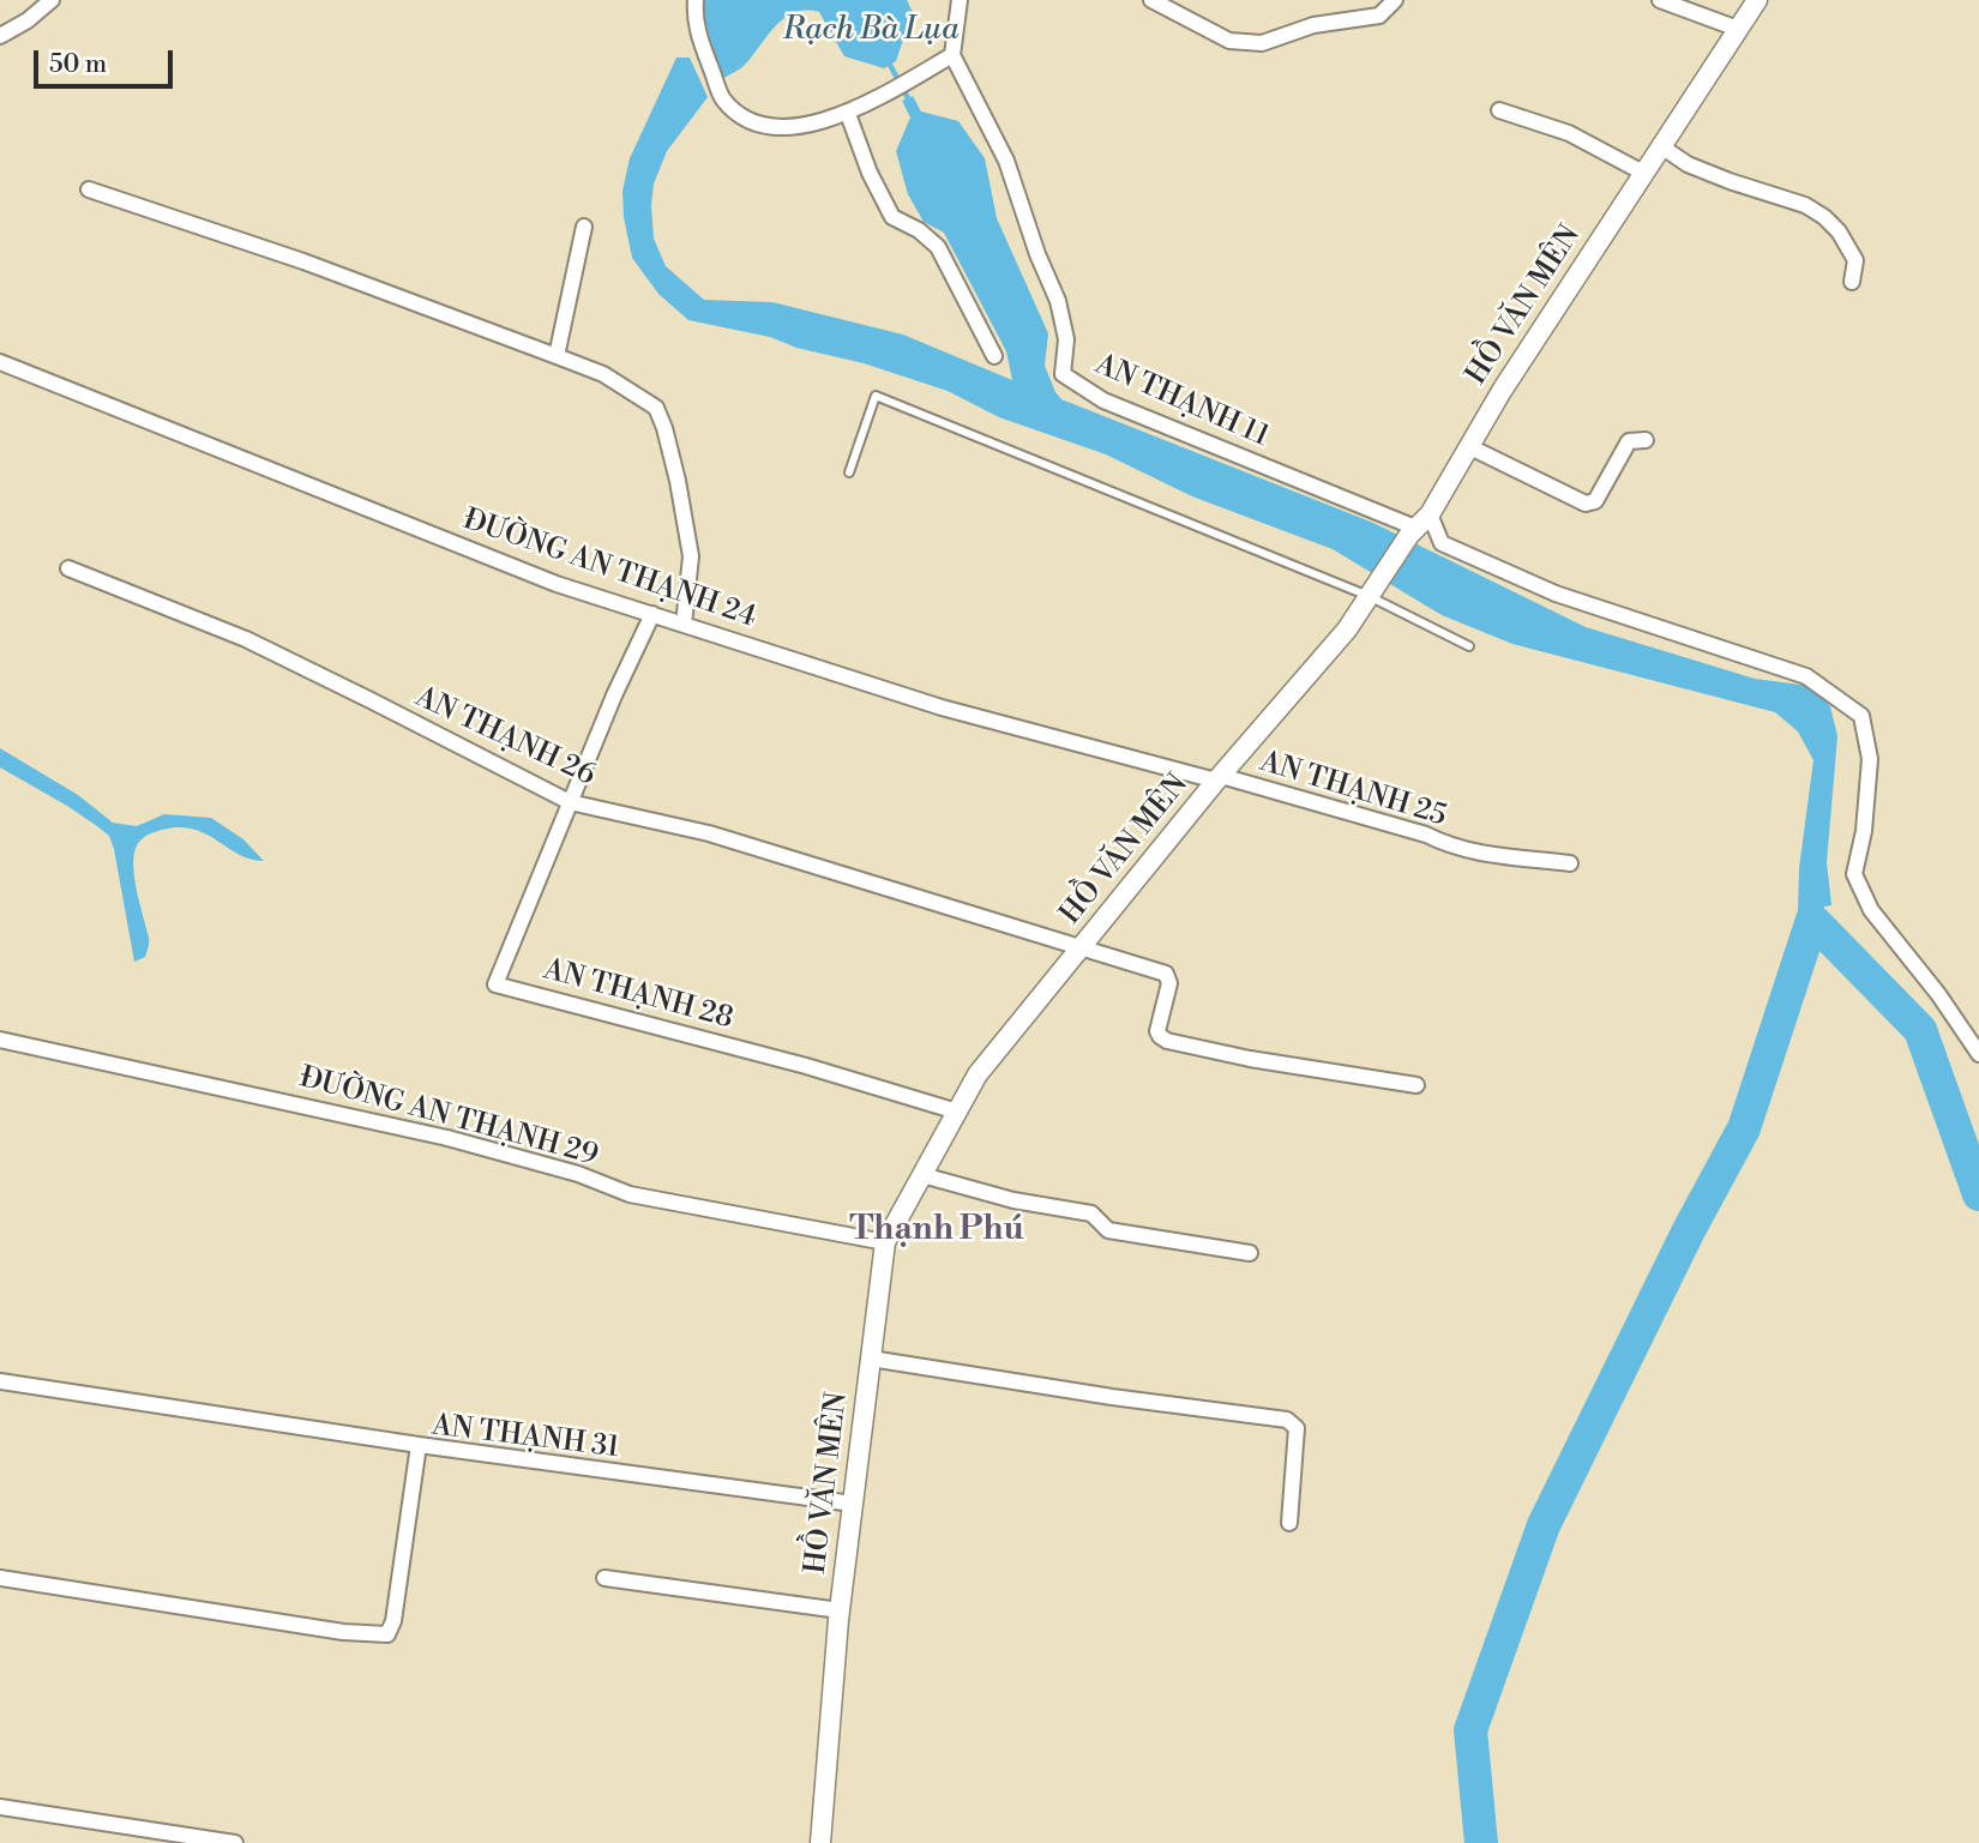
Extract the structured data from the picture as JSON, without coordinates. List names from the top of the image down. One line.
{"streets":{"street":["HỒ VĂN MÊN","AN THẠNH 11","ĐƯỜNG AN THẠNH 24","AN THẠNH 26","AN THẠNH 25","AN THẠNH 28","ĐƯỜNG AN THẠNH 29","AN THẠNH 31"]},"crossings":[["HỒ VĂN MÊN","AN THẠNH 11"],["HỒ VĂN MÊN","ĐƯỜNG AN THẠNH 24"],["HỒ VĂN MÊN","AN THẠNH 26"],["HỒ VĂN MÊN","AN THẠNH 25"],["HỒ VĂN MÊN","AN THẠNH 28"],["HỒ VĂN MÊN","ĐƯỜNG AN THẠNH 29"],["HỒ VĂN MÊN","AN THẠNH 31"],["ĐƯỜNG AN THẠNH 24","AN THẠNH 25"],["AN THẠNH 26","AN THẠNH 28"]],"districts":["Thạnh Phú"],"water":["Rạch Bà Lụa"],"scale_bar":"50 m"}
